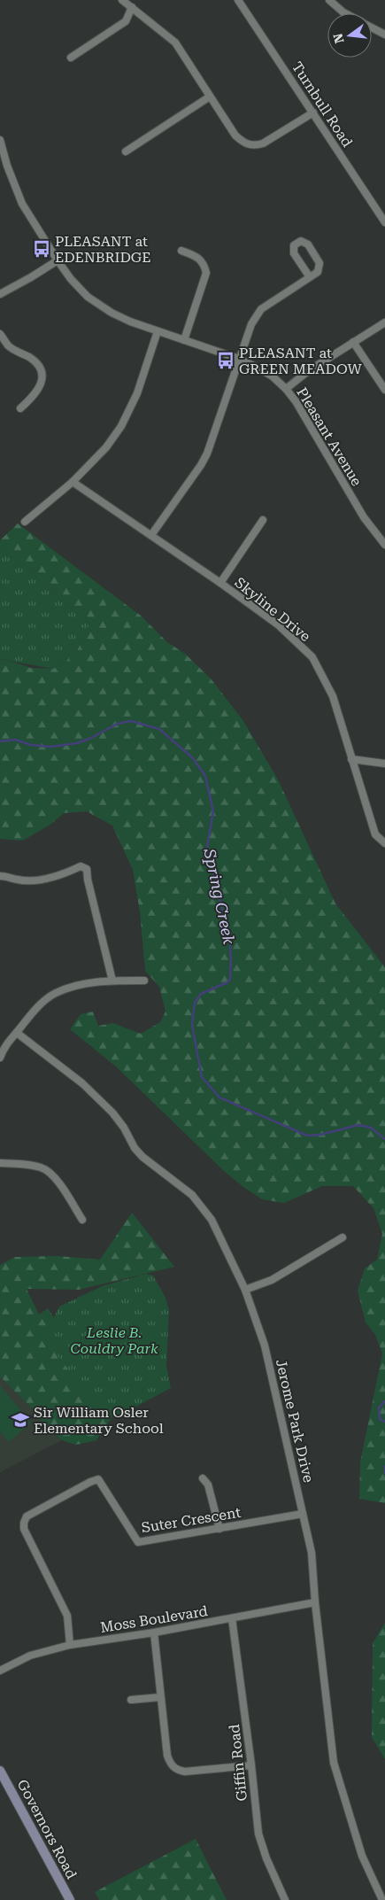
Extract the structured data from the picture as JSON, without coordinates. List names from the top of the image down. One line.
{"streets":{"main road":["Governors Road"],"street":["Turnbull Road","Pleasant Avenue","Skyline Drive","Jerome Park Drive","Suter Crescent","Moss Boulevard","Giffin Road"]},"crossings":[["Jerome Park Drive","Suter Crescent"],["Jerome Park Drive","Moss Boulevard"],["Suter Crescent","Moss Boulevard"],["Moss Boulevard","Giffin Road"]],"water":["Spring Creek"],"parks":["Leslie B. Couldry Park"],"places":{"bus stop":["PLEASANT at EDENBRIDGE","PLEASANT at GREEN MEADOW"],"school or university":["Sir William Osler Elementary School"]},"north":"left"}
